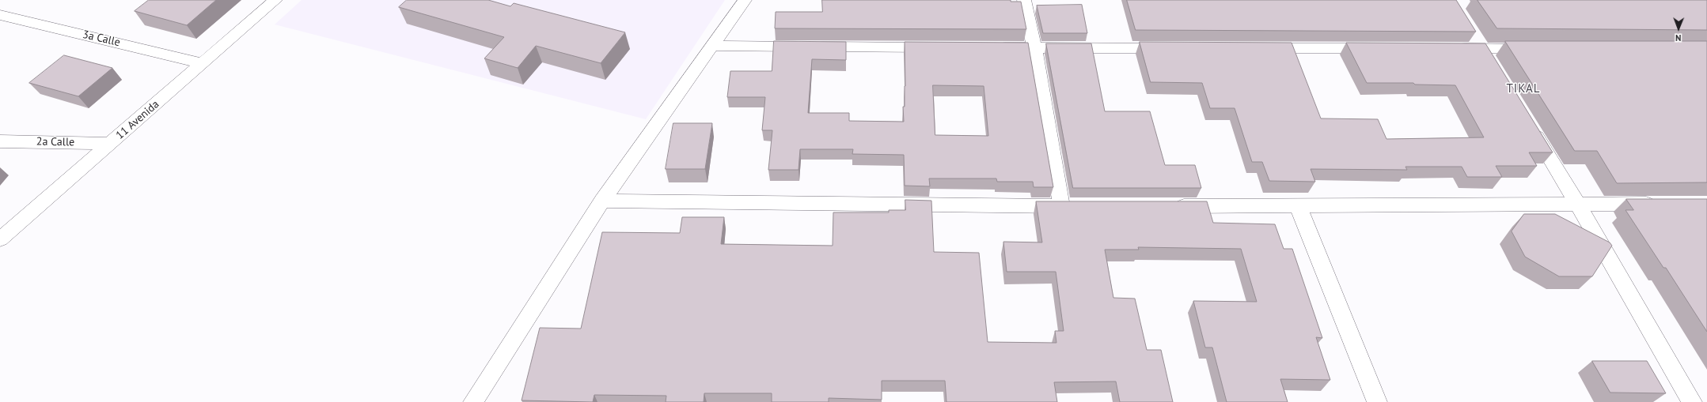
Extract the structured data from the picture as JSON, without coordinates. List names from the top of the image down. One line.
{"streets":{"street":["3a Calle","11 Avenida","2a Calle"]},"crossings":[["3a Calle","11 Avenida"],["11 Avenida","2a Calle"]],"districts":["TIKAL"],"north":"bottom"}
